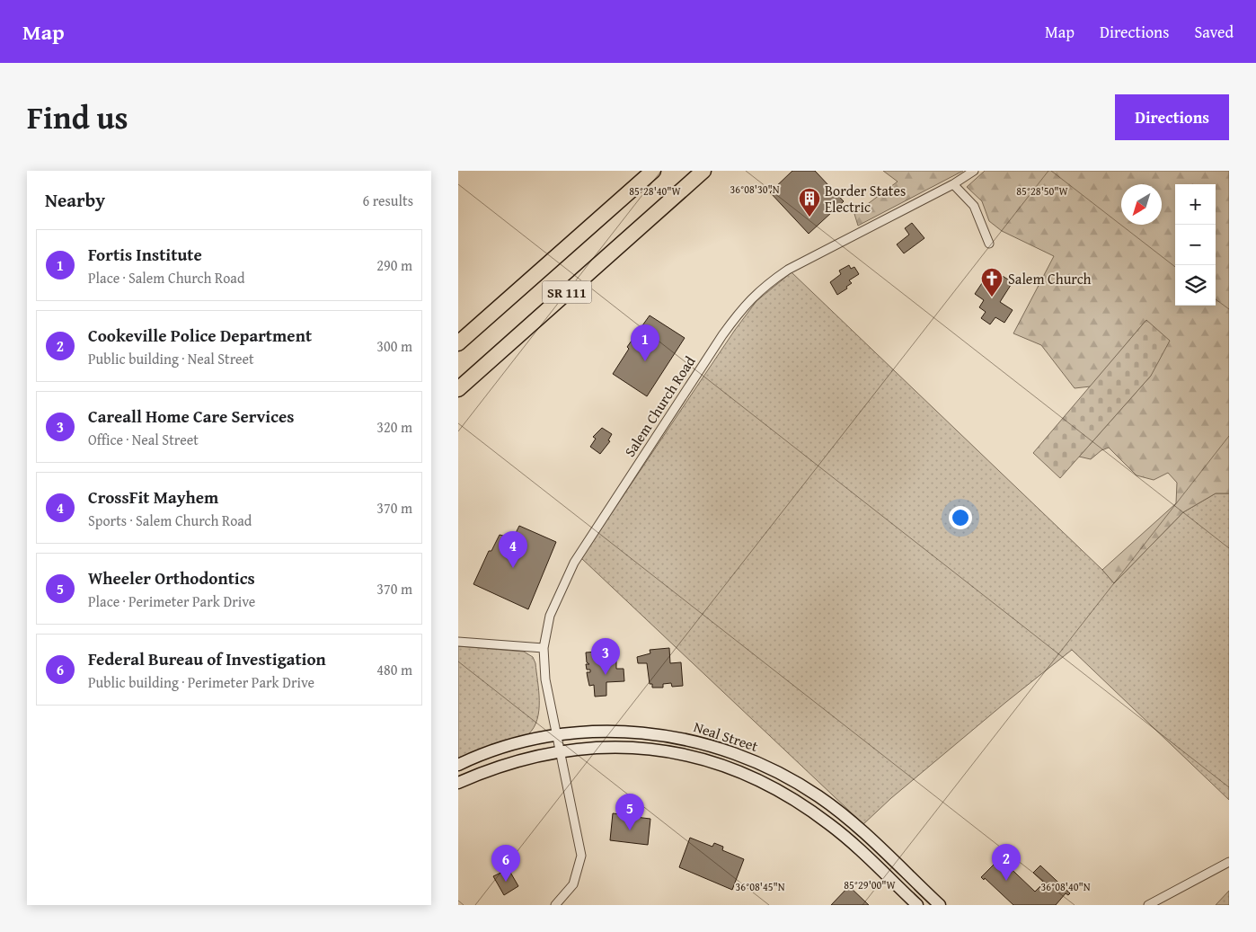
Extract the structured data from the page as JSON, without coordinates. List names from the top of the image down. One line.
{"streets":{"highway":["SR 111"],"main road":["Neal Street"],"street":["Salem Church Road"]},"crossings":[["Salem Church Road","Neal Street"]],"places":{"building":["Border States Electric"],"church":["Salem Church"]},"north":"bottom left","page":{"header":"Map","nav":["Map","Directions","Saved"],"title":"Find us","buttons":"Directions","heading":["Nearby","6 results"],"map_buttons":["+","−"],"list":[{"mark":"1","name":"Fortis Institute","note":"Place · Salem Church Road","value":"290 m"},{"mark":"2","name":"Cookeville Police Department","note":"Public building · Neal Street","value":"300 m"},{"mark":"3","name":"Careall Home Care Services","note":"Office · Neal Street","value":"320 m"},{"mark":"4","name":"CrossFit Mayhem","note":"Sports · Salem Church Road","value":"370 m"},{"mark":"5","name":"Wheeler Orthodontics","note":"Place · Perimeter Park Drive","value":"370 m"},{"mark":"6","name":"Federal Bureau of Investigation","note":"Public building · Perimeter Park Drive","value":"480 m"}],"pins":["1","4","3","5","2","6"]},"coordinates":["36°08'30\"N","85°28'40\"W","85°28'50\"W","85°29'00\"W","36°08'45\"N","36°08'40\"N"]}
